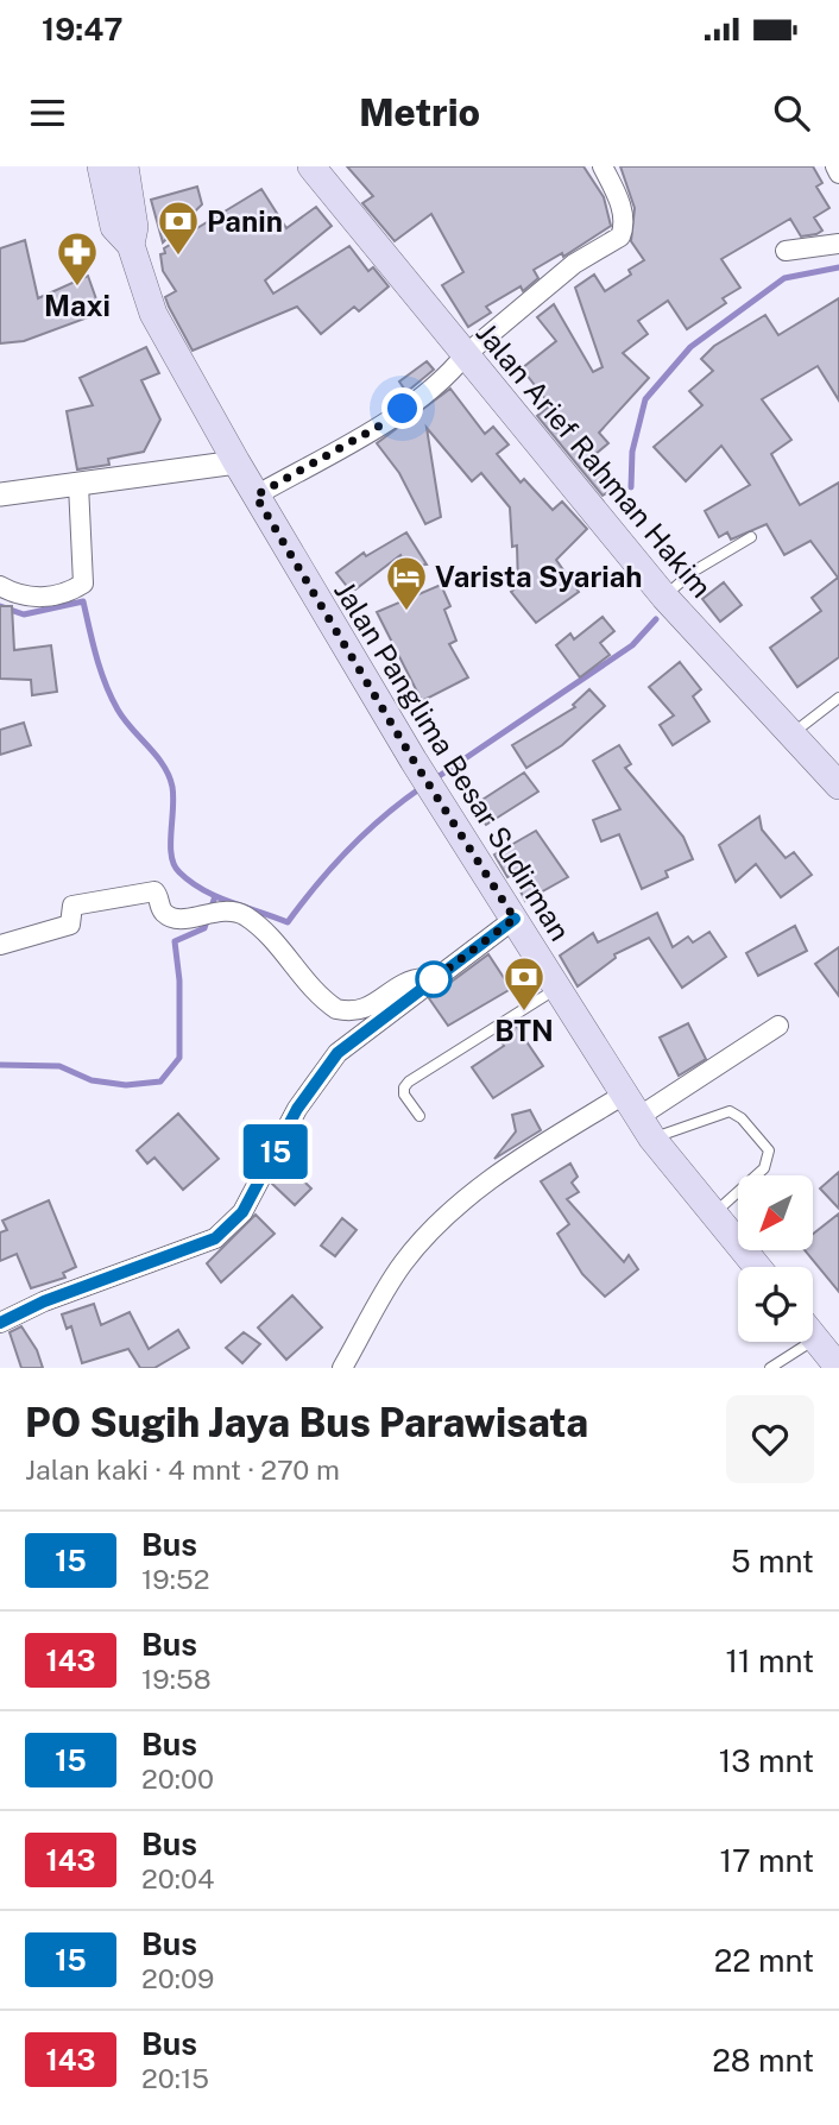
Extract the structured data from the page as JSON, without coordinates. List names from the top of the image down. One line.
{"streets":{"main road":["Jalan Arief Rahman Hakim","Jalan Panglima Besar Sudirman"]},"places":{"bank":["Panin","BTN"],"pharmacy":["Maxi"],"hotel":["Varista Syariah"]},"lines":["bus line 15"],"north":"bottom left","page":{"status":"19:47","header":"Metrio","on_map":"15","heading":["PO Sugih Jaya Bus Parawisata","Jalan kaki · 4 mnt · 270 m"],"list":[{"mark":"15","name":"Bus","note":"19:52","value":"5 mnt"},{"mark":"143","name":"Bus","note":"19:58","value":"11 mnt"},{"mark":"15","name":"Bus","note":"20:00","value":"13 mnt"},{"mark":"143","name":"Bus","note":"20:04","value":"17 mnt"},{"mark":"15","name":"Bus","note":"20:09","value":"22 mnt"},{"mark":"143","name":"Bus","note":"20:15","value":"28 mnt"}]}}
